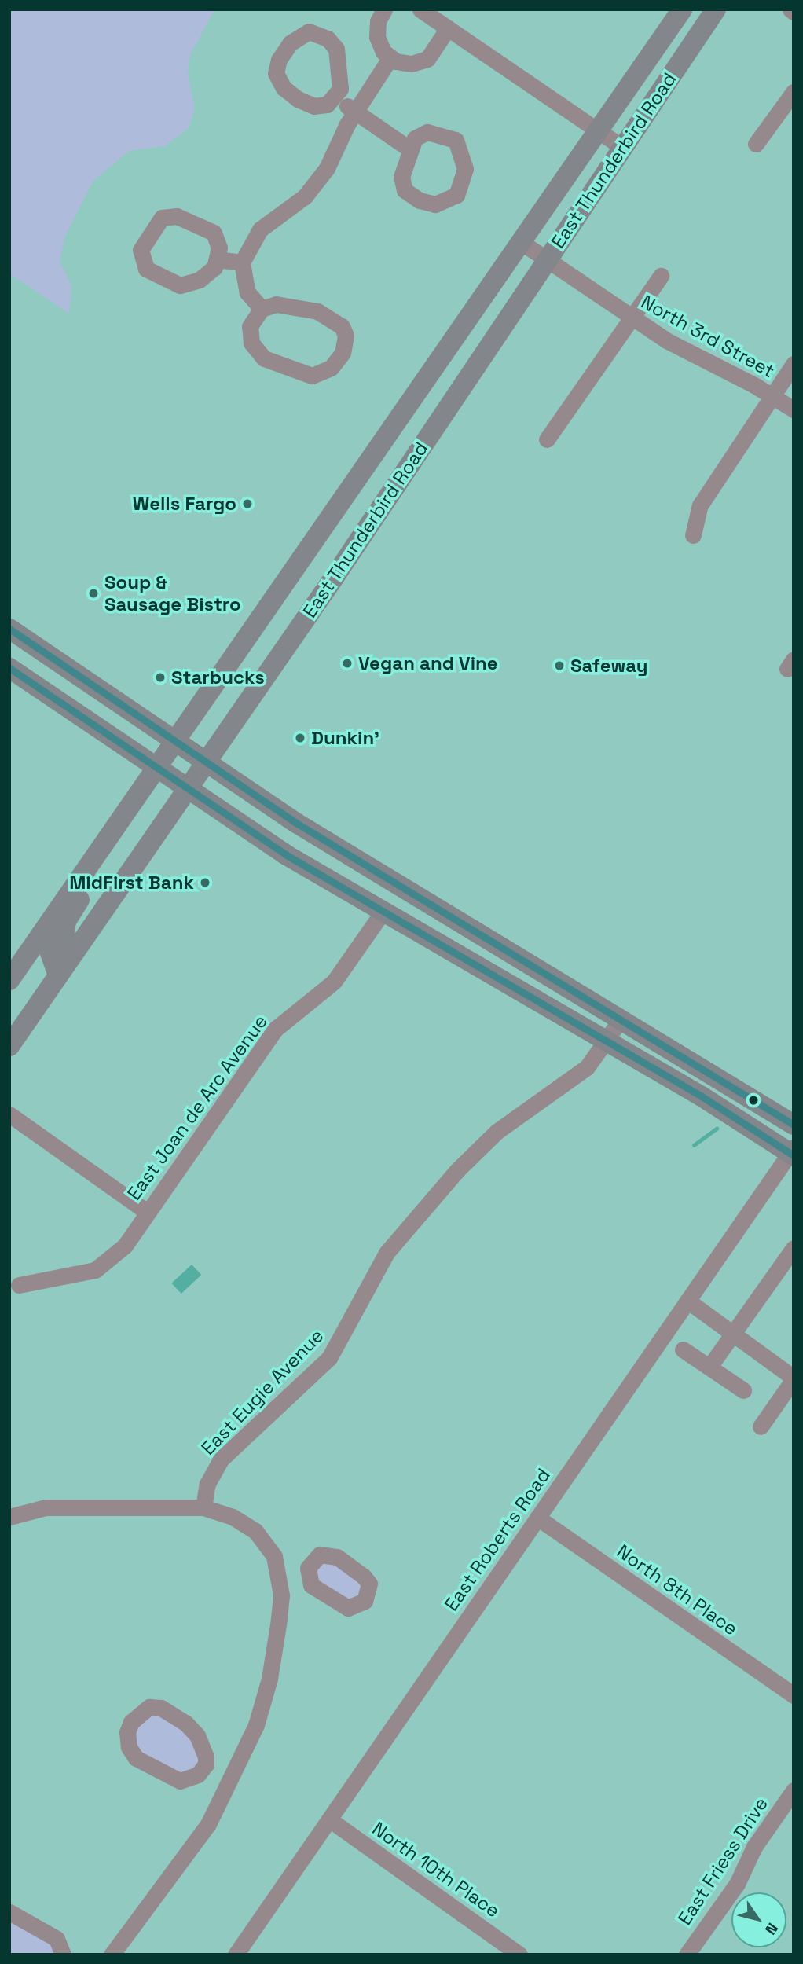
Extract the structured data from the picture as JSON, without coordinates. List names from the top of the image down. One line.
{"streets":{"main road":["East Thunderbird Road"],"street":["North 3rd Street","East Joan de Arc Avenue","East Eugie Avenue","East Roberts Road","North 8th Place","East Friess Drive","North 10th Place"]},"crossings":[["East Thunderbird Road","North 3rd Street"],["East Roberts Road","North 8th Place"],["East Roberts Road","North 10th Place"]],"places":["Wells Fargo","Soup & Sausage Bistro","Vegan and Vine","Safeway","Starbucks","Dunkin'","MidFirst Bank"],"north":"bottom right"}
